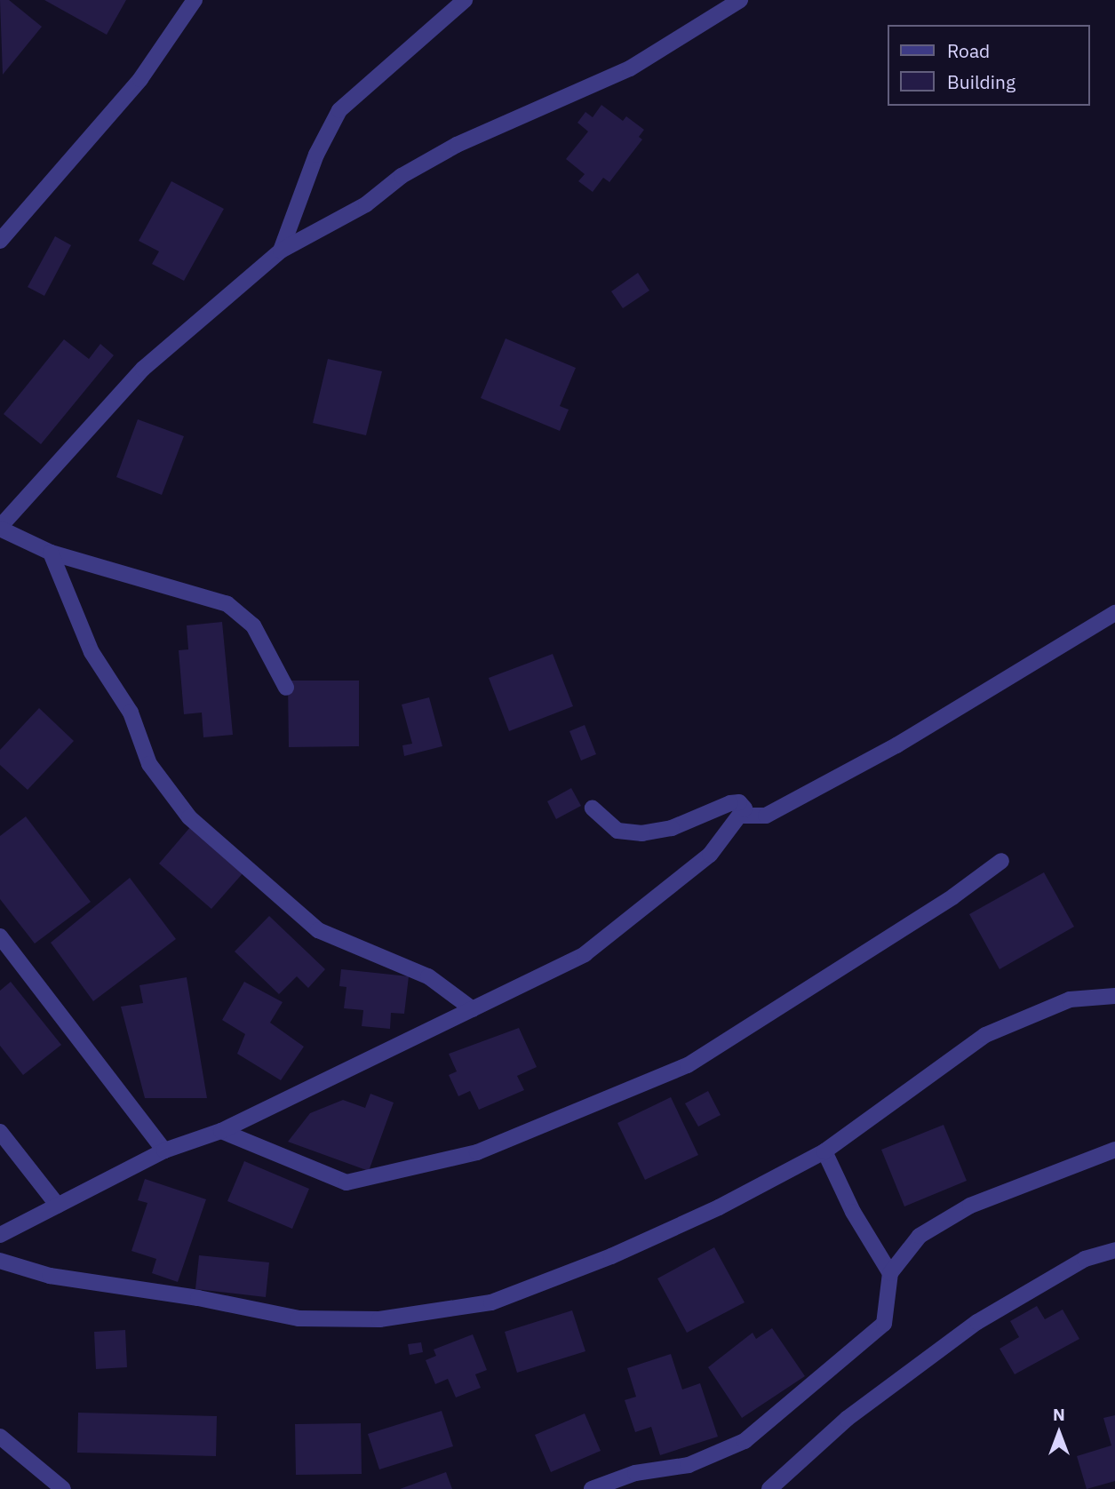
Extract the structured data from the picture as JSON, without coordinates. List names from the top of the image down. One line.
{"legend":["Road","Building"],"north":"top"}
